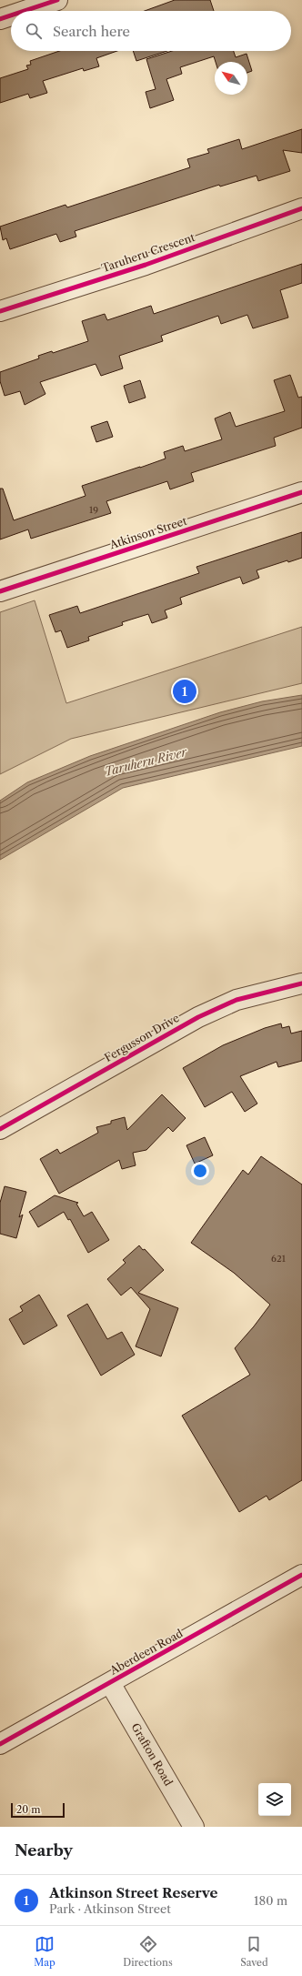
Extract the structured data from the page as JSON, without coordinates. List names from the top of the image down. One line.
{"streets":{"street":["Taruheru Crescent","Atkinson Street","Fergusson Drive","Aberdeen Road","Grafton Road"]},"crossings":[["Aberdeen Road","Grafton Road"]],"water":["Taruheru River"],"house_numbers":["19","621"],"scale_bar":"20 m","north":"top left","page":{"search":"Search here","pins":"1","scale":"20 m","heading":"Nearby","list":[{"mark":"1","name":"Atkinson Street Reserve","note":"Park · Atkinson Street","value":"180 m"}],"nav":["Map","Directions","Saved"]}}
